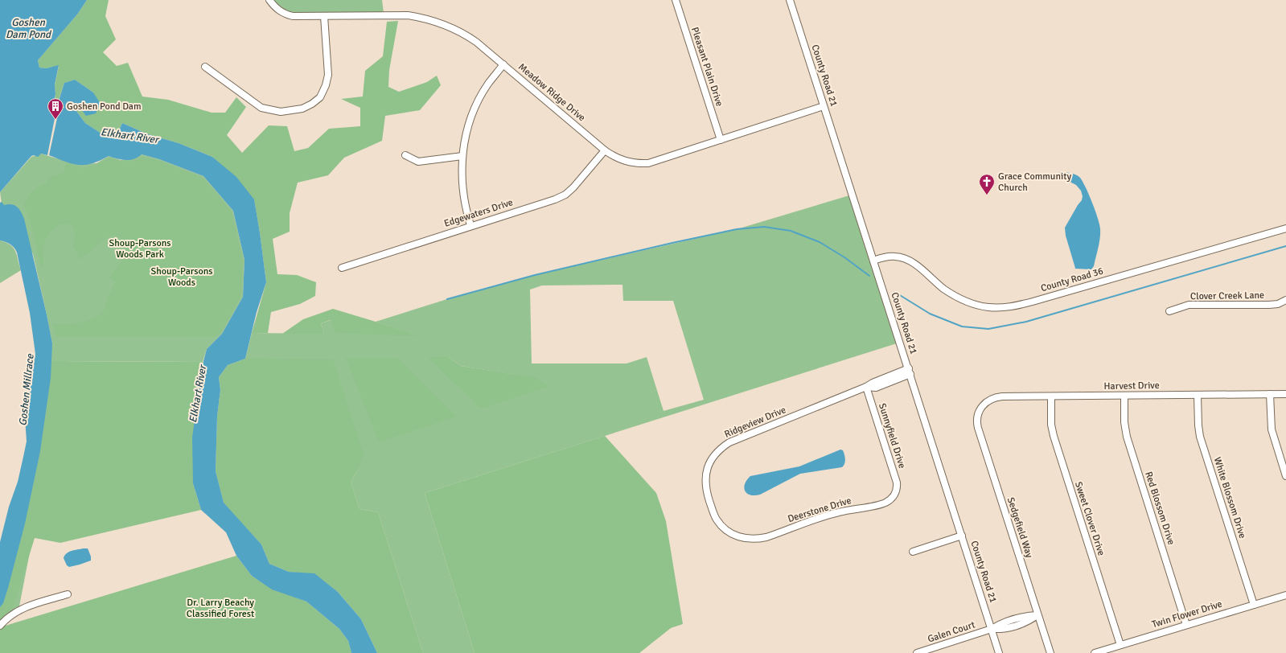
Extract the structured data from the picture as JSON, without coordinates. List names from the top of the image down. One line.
{"streets":{"street":["Pleasant Plain Drive","County Road 21","Meadow Ridge Drive","Edgewaters Drive","County Road 36","Clover Creek Lane","Harvest Drive","Ridgeview Drive","Sunnyfield Drive","White Blossom Drive","Red Blossom Drive","Deerstone Drive","Sweet Clover Drive","Sedgefield Way","Twin Flower Drive","Galen Court"]},"crossings":[["Pleasant Plain Drive","Meadow Ridge Drive"],["County Road 21","Meadow Ridge Drive"],["County Road 21","County Road 36"],["County Road 21","Ridgeview Drive"],["County Road 21","Galen Court"],["Meadow Ridge Drive","Edgewaters Drive"],["Harvest Drive","White Blossom Drive"],["Harvest Drive","Red Blossom Drive"],["Harvest Drive","Sweet Clover Drive"],["Harvest Drive","Sedgefield Way"],["Ridgeview Drive","Sunnyfield Drive"],["Ridgeview Drive","Deerstone Drive"],["Sunnyfield Drive","Deerstone Drive"],["White Blossom Drive","Twin Flower Drive"],["Red Blossom Drive","Twin Flower Drive"],["Sweet Clover Drive","Twin Flower Drive"],["Sedgefield Way","Galen Court"]],"water":["Goshen Dam Pond","Elkhart River","Goshen Millrace"],"parks":["Shoup-Parsons Woods Park","Shoup-Parsons Woods","Dr. Larry Beachy Classified Forest"],"places":{"building":["Goshen Pond Dam"],"church":["Grace Community Church"]}}
